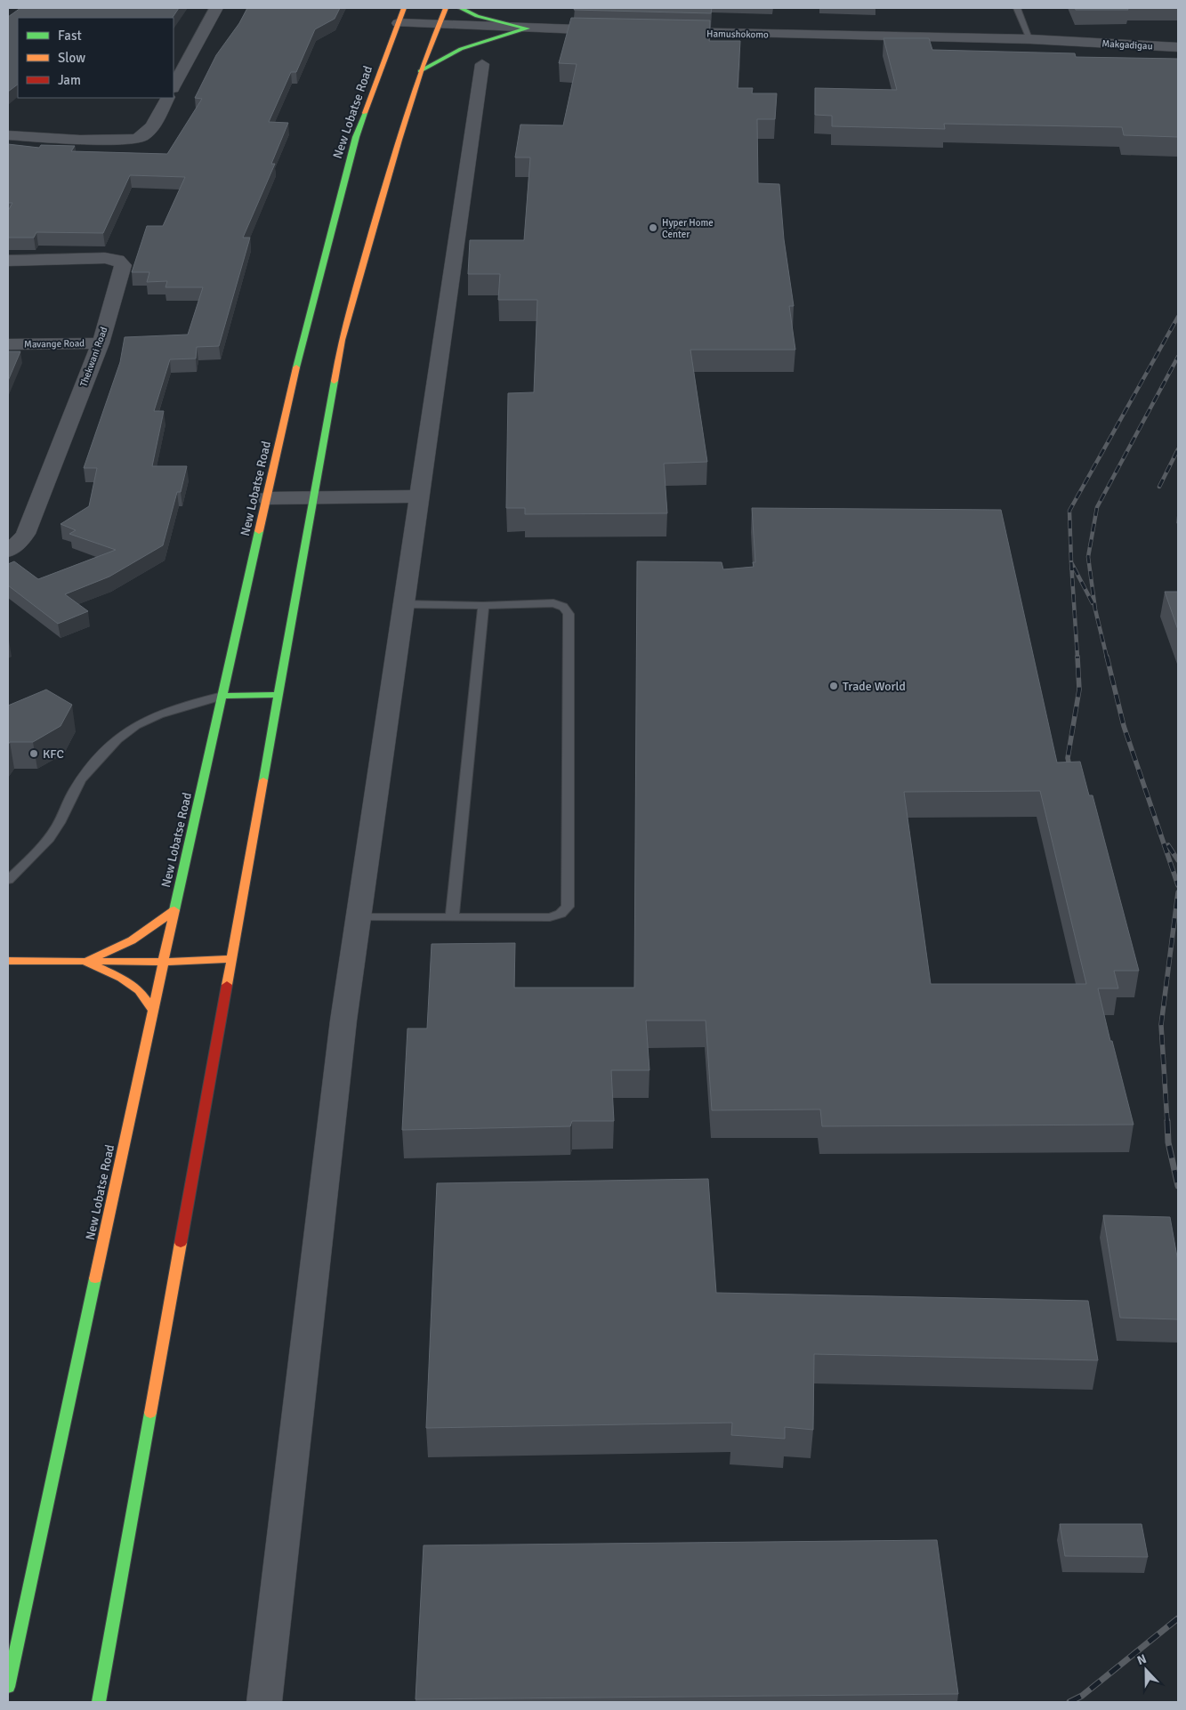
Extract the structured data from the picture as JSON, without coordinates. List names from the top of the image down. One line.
{"streets":{"main road":["New Lobatse Road"],"street":["Hamushokomo","Makgadigau","Mavange Road","Thekwani Road"]},"crossings":[["Hamushokomo","Makgadigau"],["Mavange Road","Thekwani Road"]],"places":["Hyper Home Center","Trade World","KFC"],"legend":["Fast","Slow","Jam"],"north":"top"}
